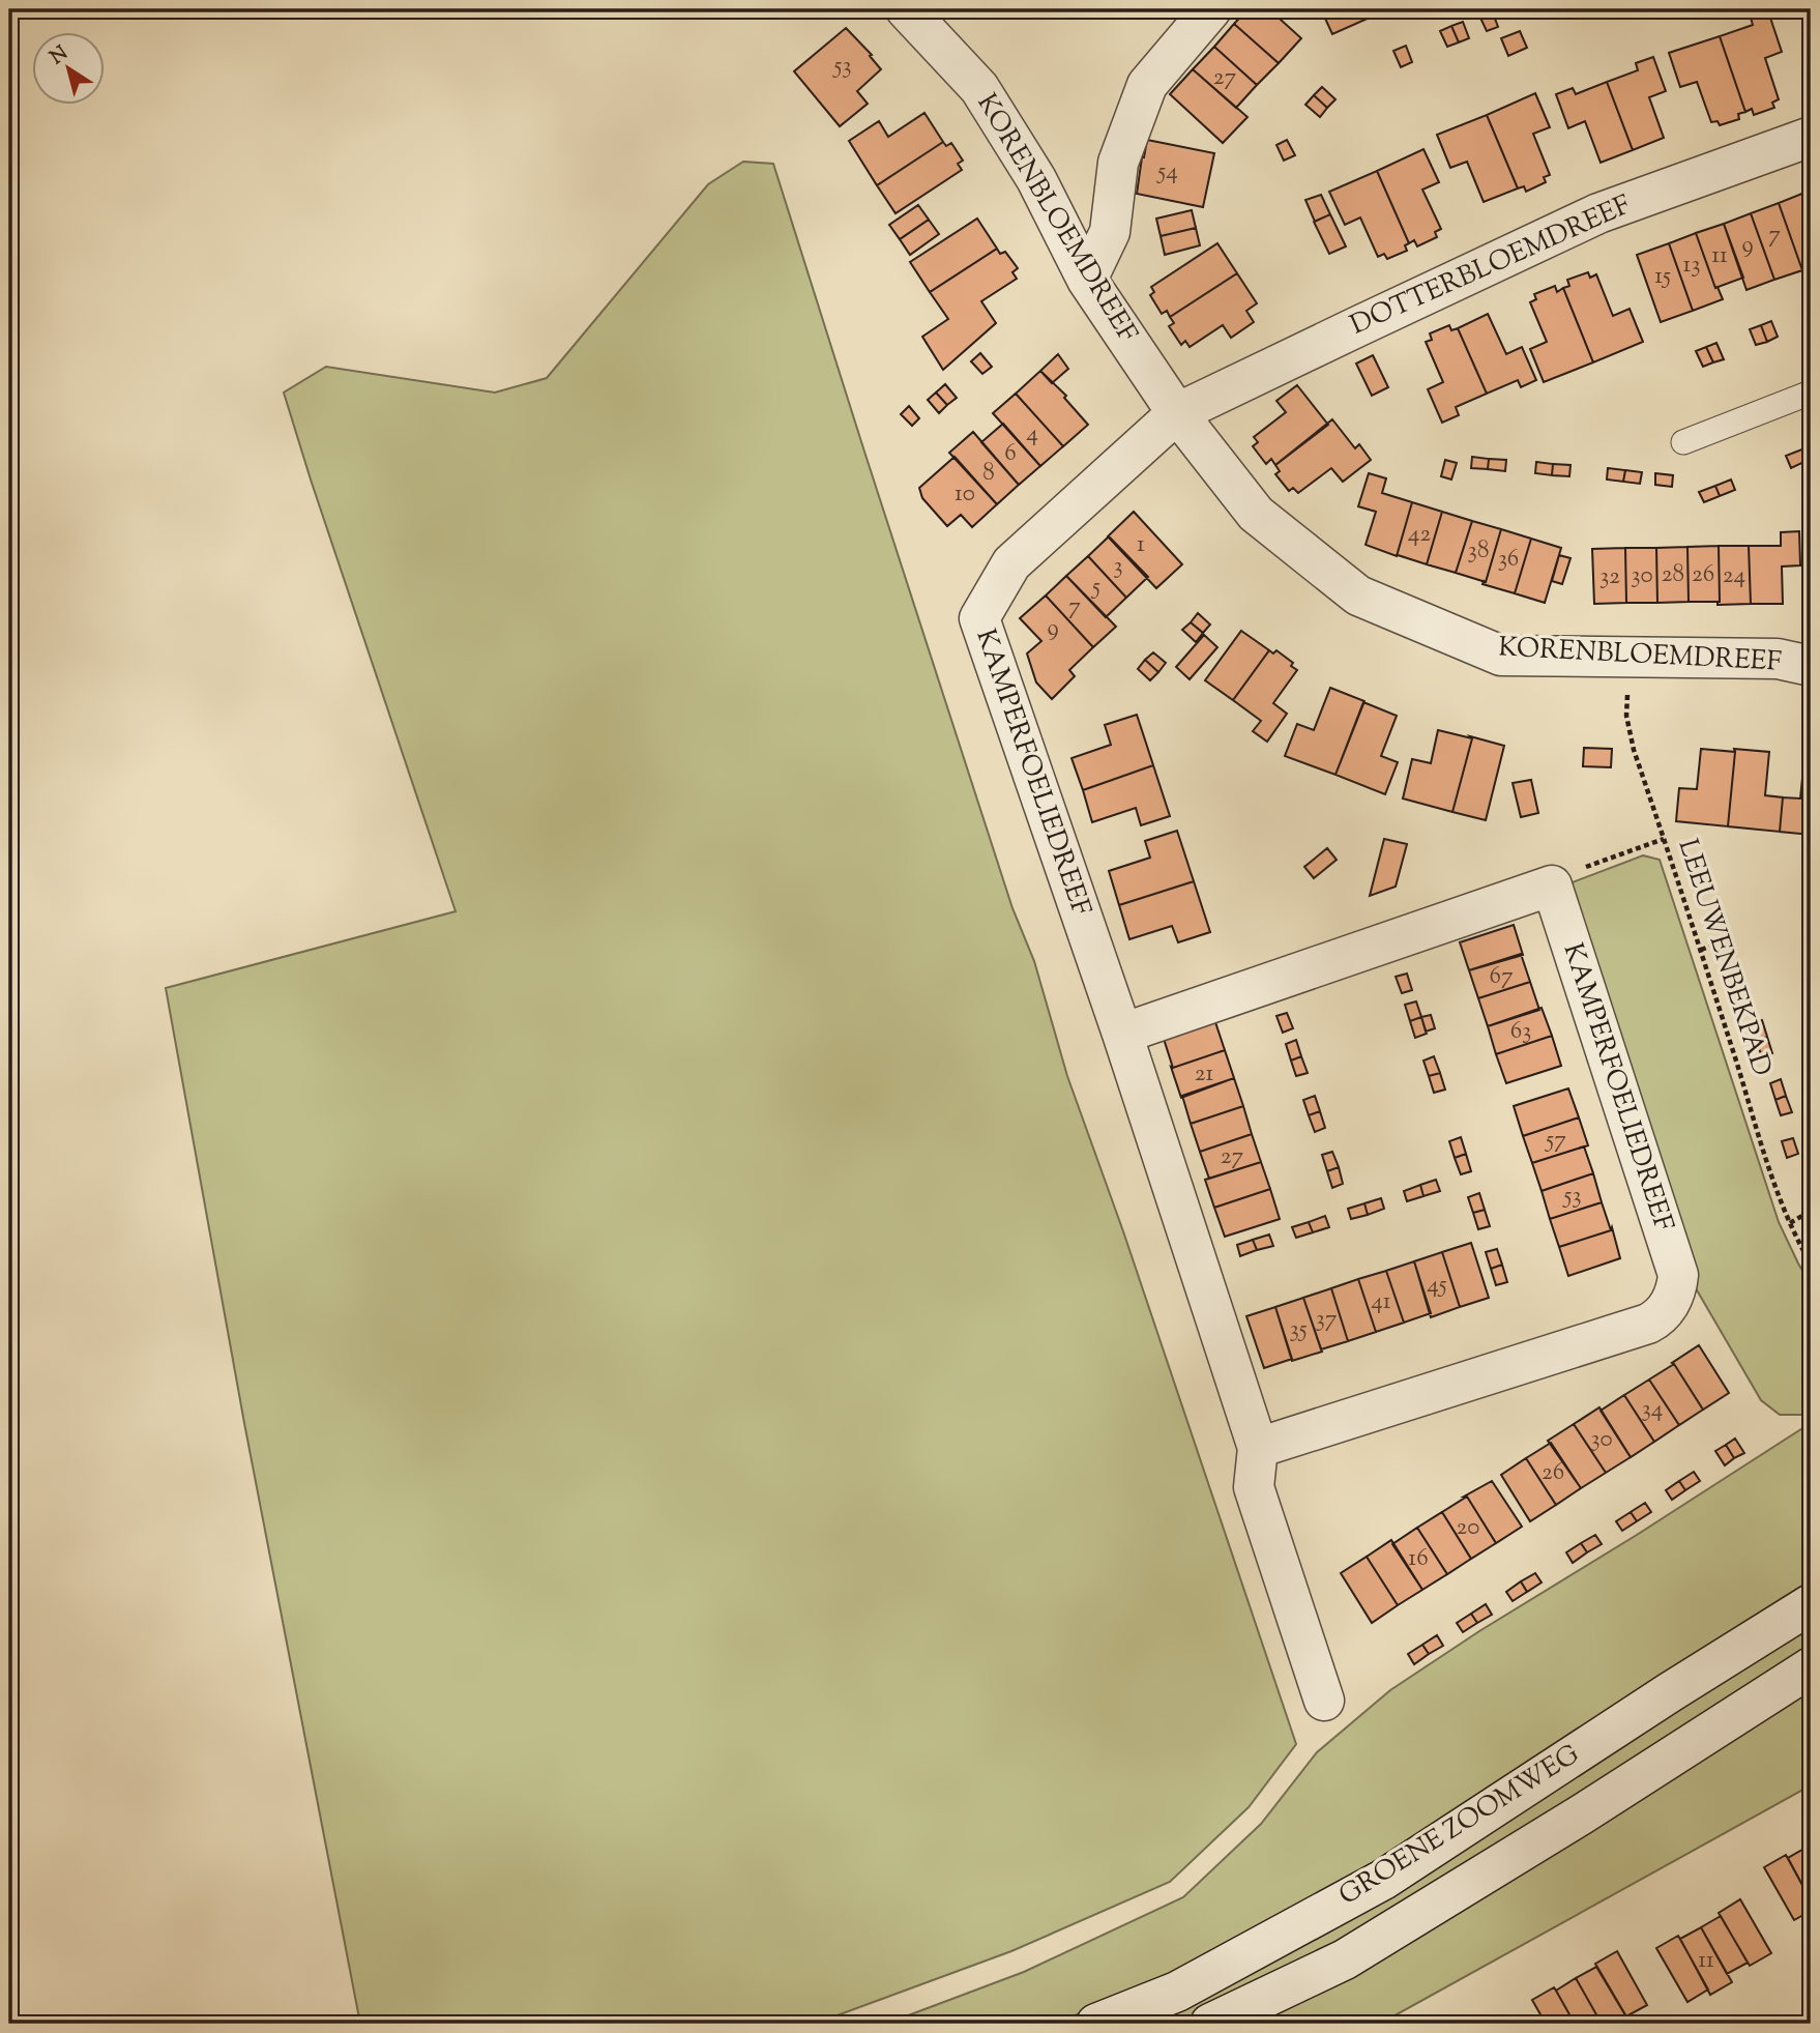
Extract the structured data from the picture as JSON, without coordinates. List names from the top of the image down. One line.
{"streets":{"street":["KORENBLOEMDREEF","DOTTERBLOEMDREEF","KAMPERFOELIEDREEF","GROENE ZOOMWEG"],"path":["LEEUWENBEKPAD"]},"crossings":[["KORENBLOEMDREEF","DOTTERBLOEMDREEF"],["KORENBLOEMDREEF","KAMPERFOELIEDREEF"],["KORENBLOEMDREEF","LEEUWENBEKPAD"],["DOTTERBLOEMDREEF","KAMPERFOELIEDREEF"]],"house_numbers":["53","27","54","7","9","11","13","15","4","6","8","10","42","1","38","36","3","28","26","30","24","32","5","7","9","67","63","21","57","27","53","45","41","37","35","34","30","26","20","16","11"],"north":"top left"}
